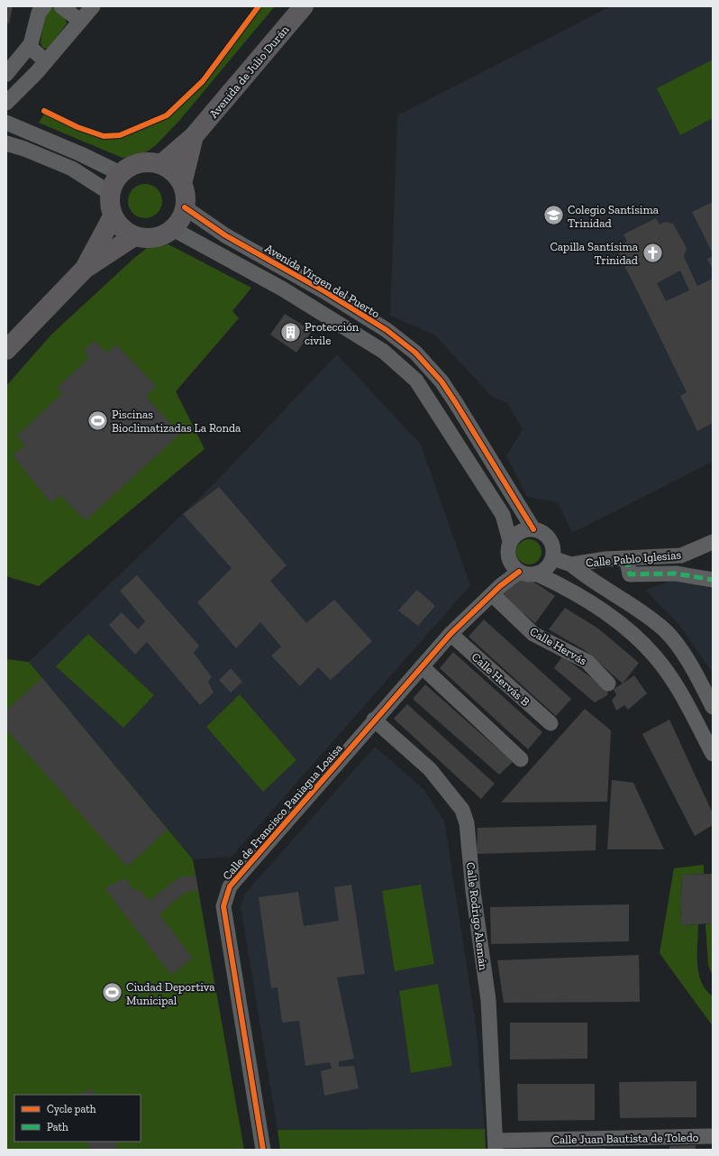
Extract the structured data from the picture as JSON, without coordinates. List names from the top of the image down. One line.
{"streets":{"main road":["Avenida de Julio Durán"],"street":["Avenida Virgen del Puerto","Calle Pablo Iglesias","Calle Hervás","Calle Hervás B","Calle de Francisco Paniagua Loaisa","Calle Rodrigo Alemán","Calle Juan Bautista de Toledo"]},"crossings":[["Avenida de Julio Durán","Avenida Virgen del Puerto"],["Avenida Virgen del Puerto","Calle Pablo Iglesias"],["Avenida Virgen del Puerto","Calle de Francisco Paniagua Loaisa"],["Calle Pablo Iglesias","Calle de Francisco Paniagua Loaisa"],["Calle Hervás","Calle de Francisco Paniagua Loaisa"],["Calle Hervás B","Calle de Francisco Paniagua Loaisa"],["Calle de Francisco Paniagua Loaisa","Calle Rodrigo Alemán"],["Calle Rodrigo Alemán","Calle Juan Bautista de Toledo"]],"places":{"school or university":["Colegio Santísima Trinidad"],"church":["Capilla Santísima Trinidad"],"building":["Protección civile"],"sports":["Piscinas Bioclimatizadas La Ronda","Ciudad Deportiva Municipal"]},"legend":["Cycle path","Path"]}
